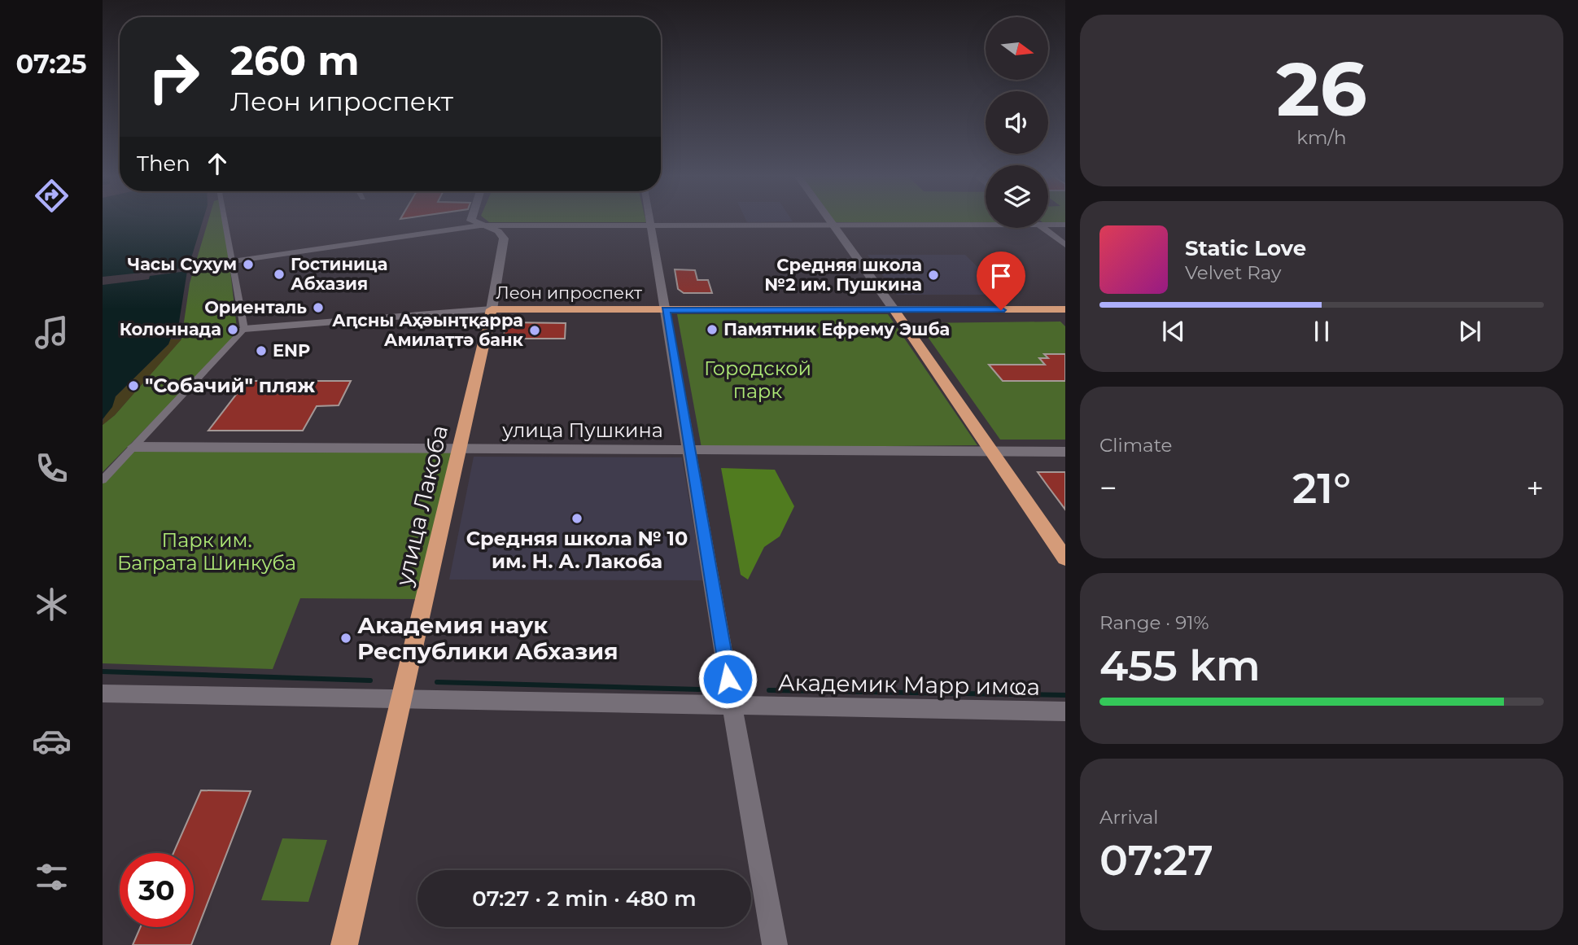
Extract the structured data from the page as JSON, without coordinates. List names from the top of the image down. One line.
{"streets":{"highway":["Леон ипроспект","улица Лакоба"],"street":["улица Пушкина","Академик Марр имҩа"]},"crossings":[["Леон ипроспект","улица Лакоба"],["улица Пушкина","улица Лакоба"],["улица Лакоба","Академик Марр имҩа"]],"parks":["Городской парк","Парк им. Баграта Шинкуба"],"places":["Часы Сухум","Гостиница Абхазия","Средняя школа №2 им. Пушкина","Ориенталь","Колоннада","Памятник Ефрему Эшба","Аԥсны Аҳәынҭқарра Амилаҭтә банк","ENP","\"Собачий\" пляж","Средняя школа № 10 им. Н. А. Лакоба","Академия наук Республики Абхазия"],"north":"right","page":{"tabs":"07:25","tile":[["26","km/h"],"Climate",["Range · 91%","455 km"],["Arrival","07:27"]],"turn":["260 m","Леон ипроспект"],"then":"Then","song":["Static Love","Velvet Ray"],"heat":["−","21°","+"],"limit":"30","trip":"07:27 · 2 min · 480 m"}}
